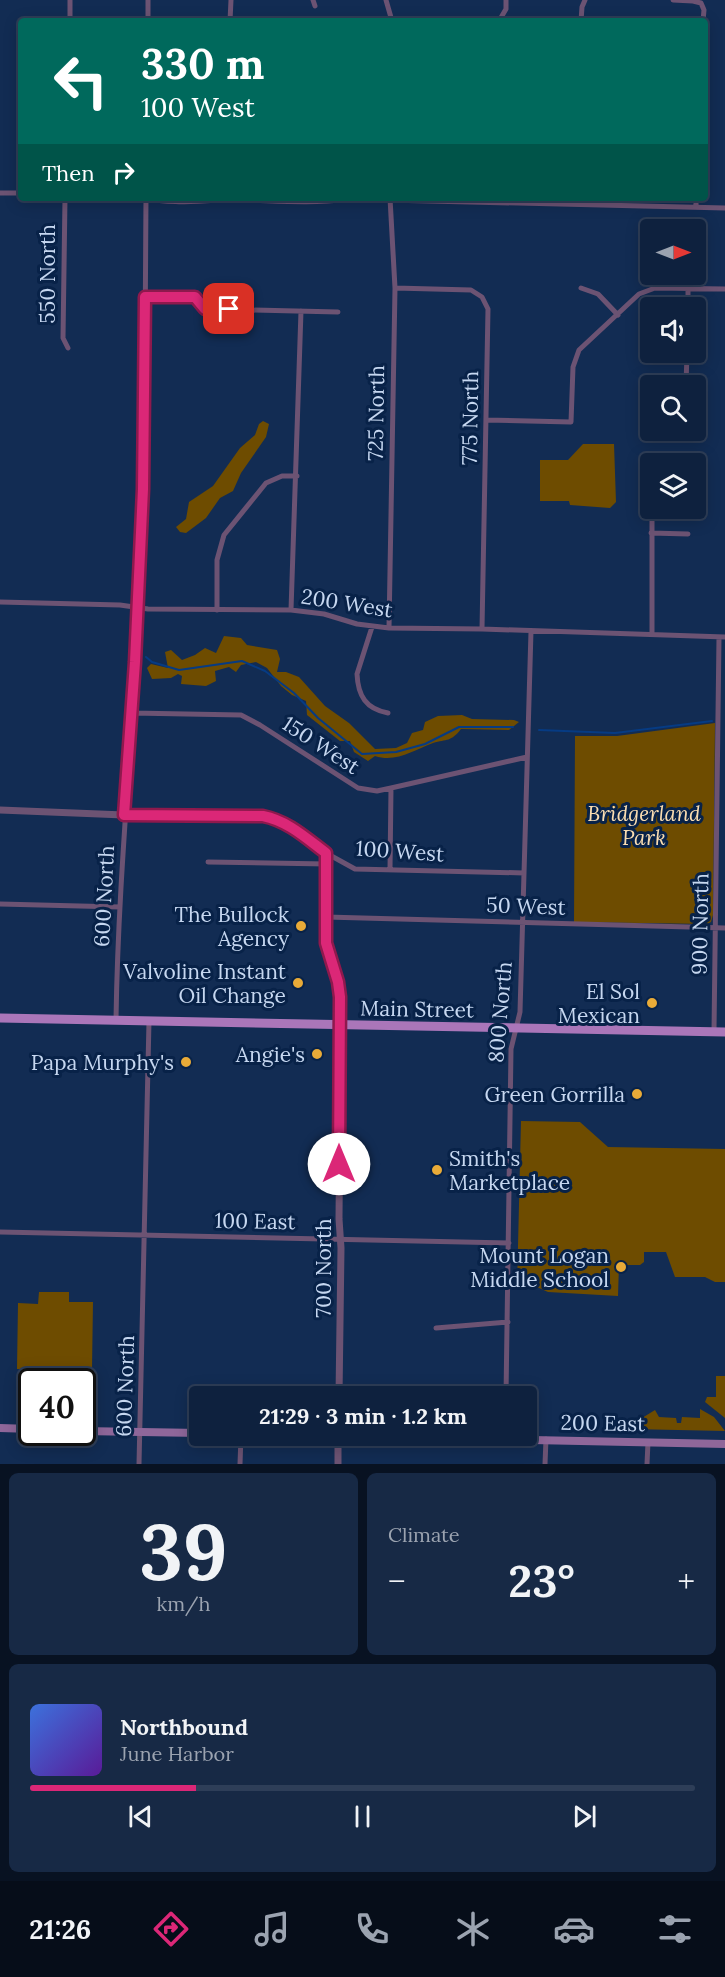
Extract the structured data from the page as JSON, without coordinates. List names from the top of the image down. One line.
{"streets":{"main road":["Main Street","200 East"],"street":["550 North","725 North","775 North","200 West","150 West","100 West","600 North","50 West","900 North","800 North","100 East","700 North"]},"crossings":[["725 North","775 North"],["725 North","200 West"],["775 North","200 West"],["200 West","600 North"],["200 West","900 North"],["200 West","800 North"],["150 West","600 North"],["150 West","800 North"],["100 West","600 North"],["100 West","800 North"],["100 West","700 North"],["600 North","Main Street"],["600 North","100 East"],["50 West","900 North"],["50 West","800 North"],["50 West","700 North"],["900 North","Main Street"],["Main Street","800 North"],["Main Street","700 North"],["800 North","100 East"],["100 East","700 North"]],"parks":["Bridgerland Park"],"places":["The Bullock Agency","Valvoline Instant Oil Change","El Sol Mexican","Angie's","Papa Murphy's","Green Gorrilla","Smith's Marketplace","Mount Logan Middle School"],"north":"right","page":{"turn":["330 m","100 West"],"then":"Then","limit":"40","trip":"21:29 · 3 min · 1.2 km","tile":[["39","km/h"],"Climate"],"heat":["−","23°","+"],"song":["Northbound","June Harbor"],"tabs":"21:26"}}
